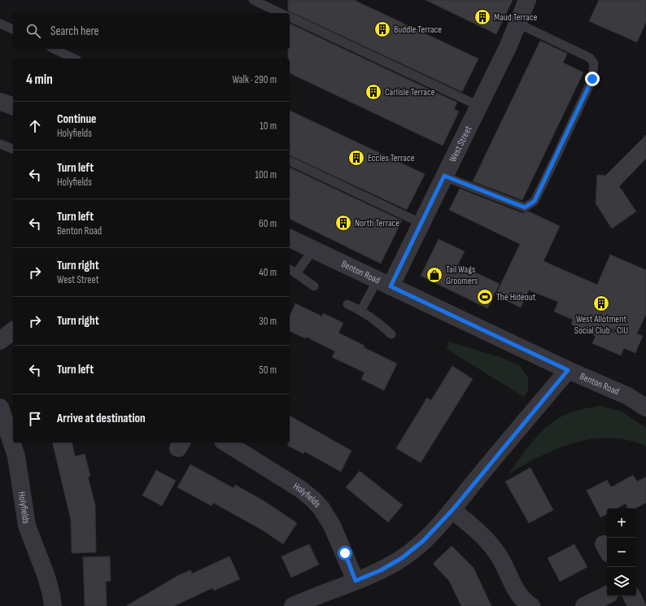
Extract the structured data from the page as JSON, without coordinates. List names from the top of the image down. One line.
{"streets":{"street":["West Street","Benton Road","Holyfields"]},"crossings":[["West Street","Benton Road"]],"places":{"building":["Maud Terrace","Buddle Terrace","Carlisle Terrace","Eccles Terrace","North Terrace","West Allotment Social Club - CIU"],"shop":["Tail Wags Groomers"],"sports":["The Hideout"]},"page":{"search":"Search here","heading":["4 min","Walk · 290 m"],"list":[["Continue","Holyfields","10 m"],["Turn left","Holyfields","100 m"],["Turn left","Benton Road","60 m"],["Turn right","West Street","40 m"],["Turn right","30 m"],["Turn left","50 m"],"Arrive at destination"],"map_buttons":["+","−"]}}
